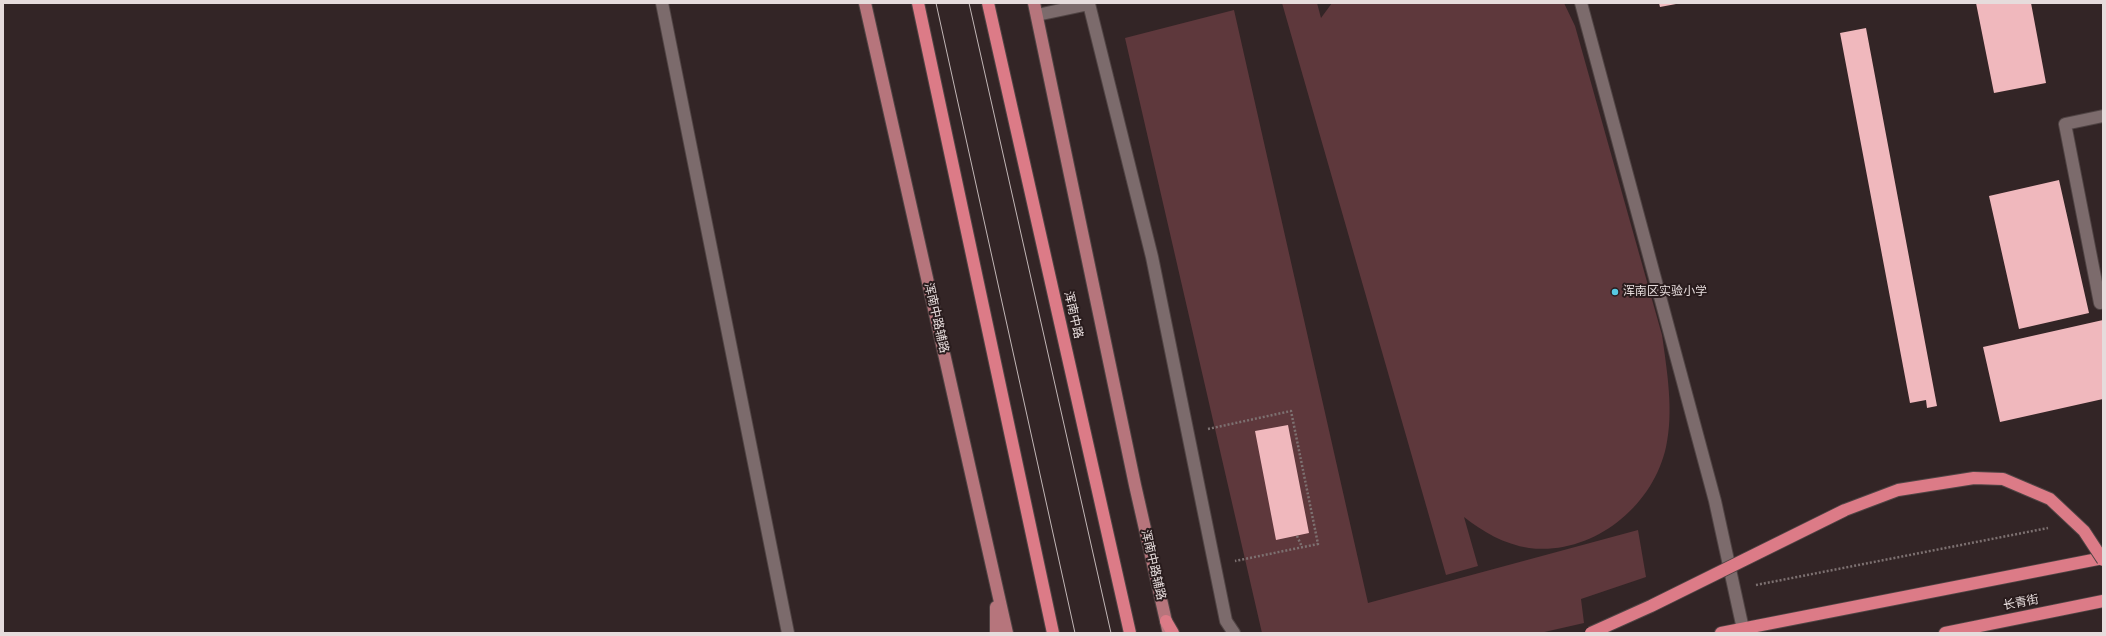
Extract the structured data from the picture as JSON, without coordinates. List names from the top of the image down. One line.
{"streets":{"highway":["浑南中路","长青街"],"main road":["浑南中路辅路"]},"places":["浑南区实验小学"]}
